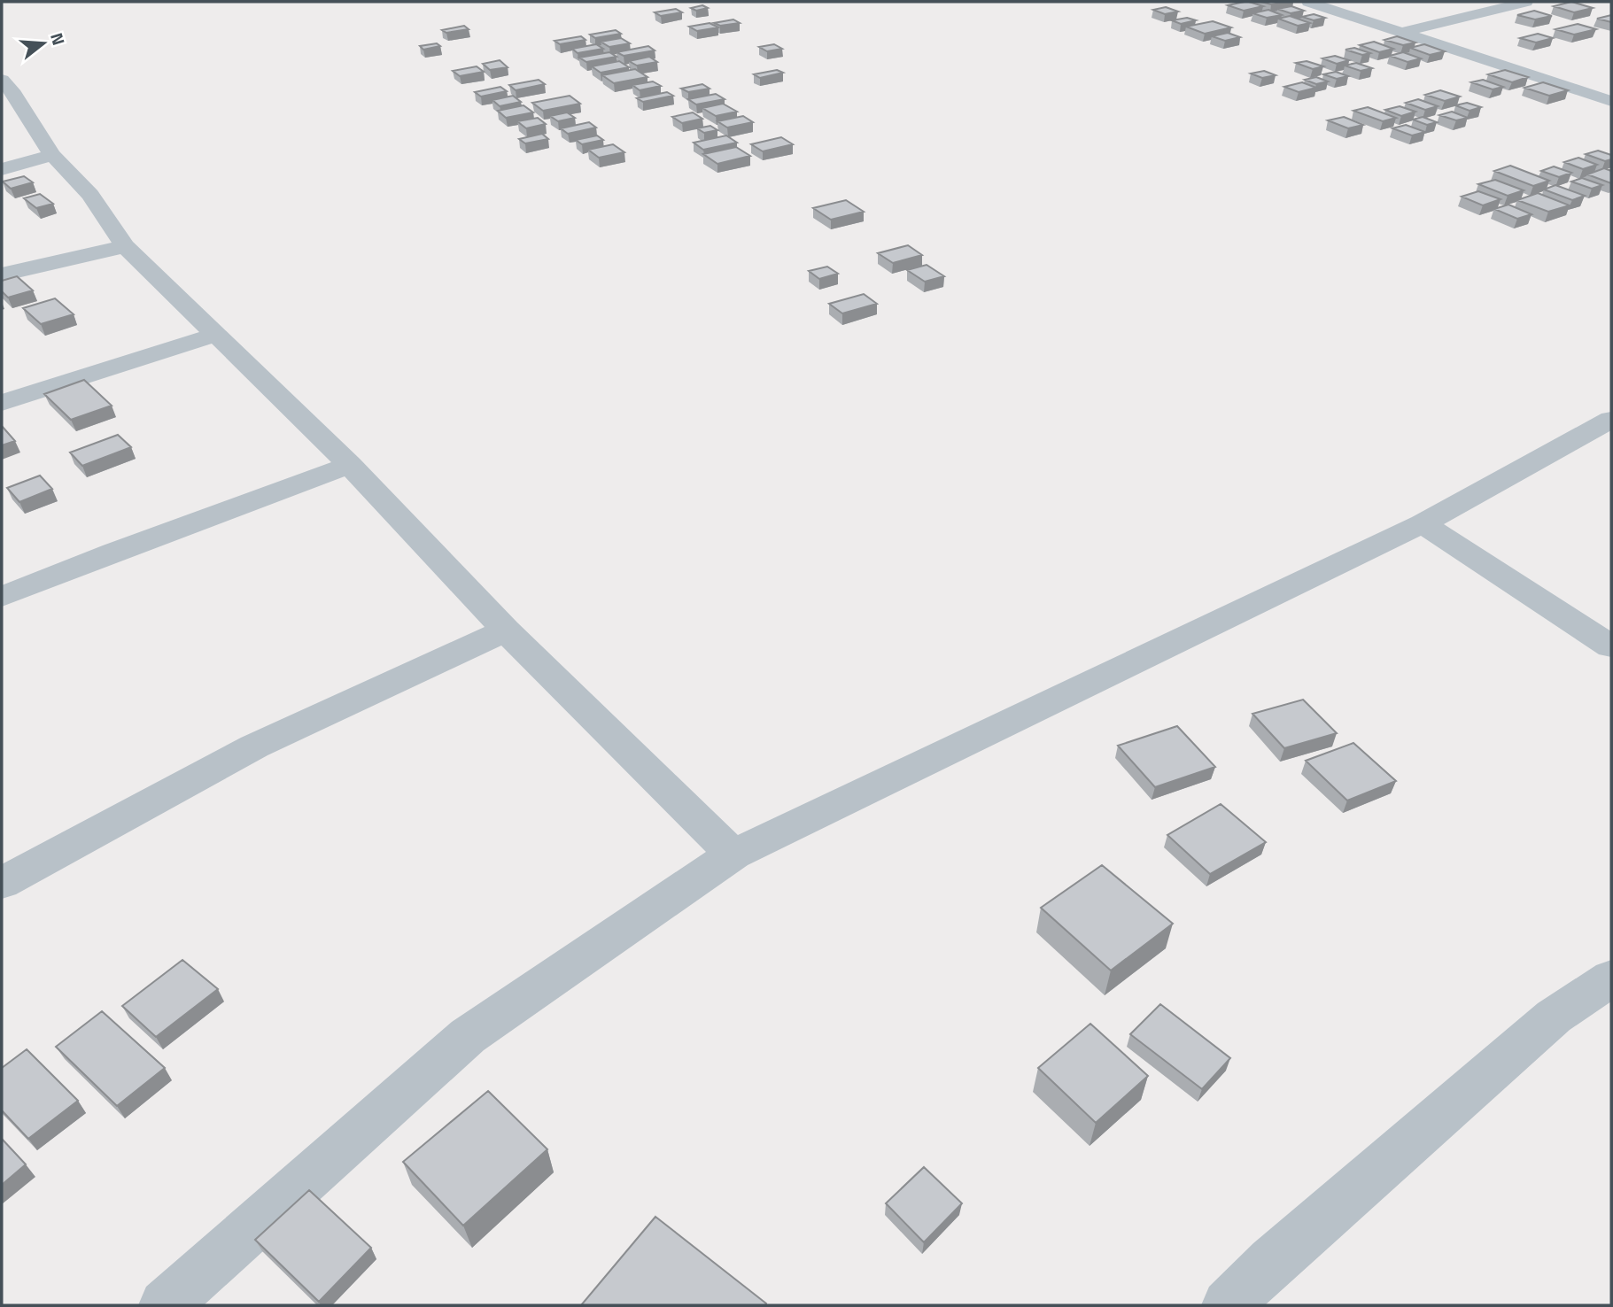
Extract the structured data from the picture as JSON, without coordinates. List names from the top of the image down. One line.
{"north":"right"}
